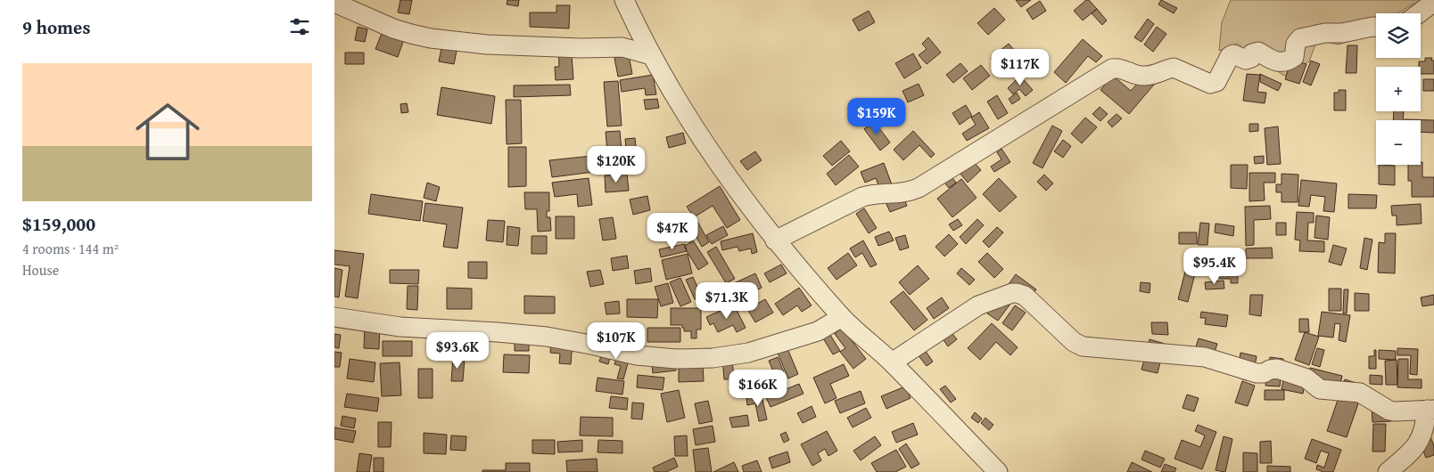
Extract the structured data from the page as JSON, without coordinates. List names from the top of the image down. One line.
{"page":{"heading":"9 homes","map_buttons":["+","−"],"price":["$117K","$159K","$120K","$47K","$95.4K","$71.3K","$107K","$93.6K","$166K"],"list":[{"name":"$159,000","note":"4 rooms · 144 m² · House"}]}}
